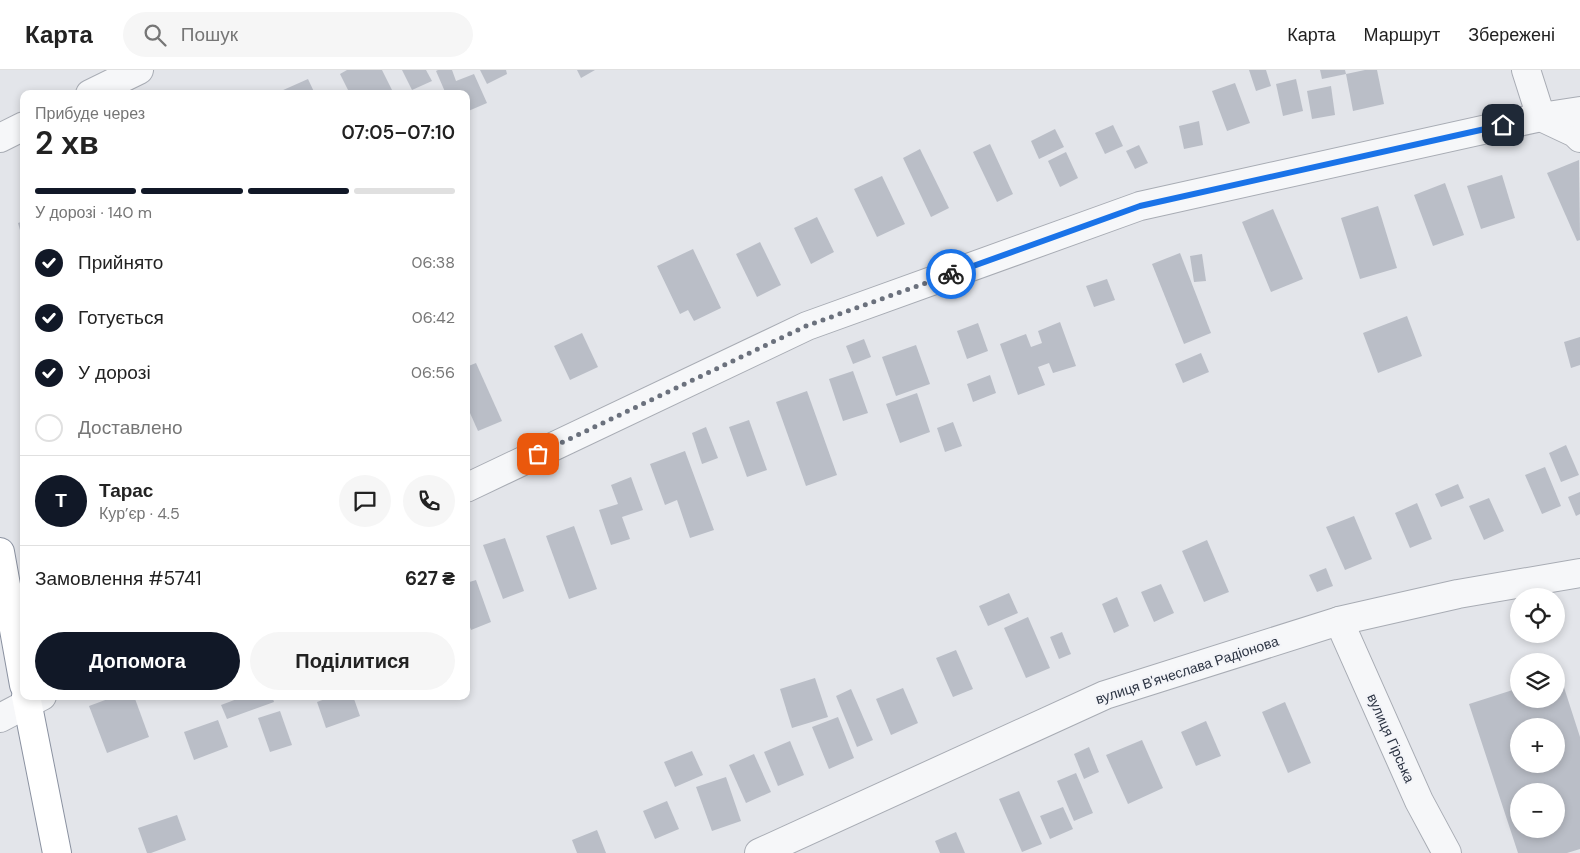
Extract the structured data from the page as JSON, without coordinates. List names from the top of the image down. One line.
{"streets":{"street":["вулиця В'ячеслава Радіонова","вулиця Гірська"]},"crossings":[["вулиця В'ячеслава Радіонова","вулиця Гірська"]],"page":{"header":"Карта","search":"Пошук","nav":["Карта","Маршрут","Збережені"],"heading":["2 хв","Прибуде через","07:05–07:10"],"panel":["Тарас","Кур’єр · 4.5","Замовлення #5741","627 ₴"],"bar":"У дорозі · 140 m","list":[["Прийнято","06:38"],["Готується","06:42"],["У дорозі","06:56"],"Доставлено"],"round":"Т","map_buttons":["+","−"],"buttons":["Допомога","Поділитися"]}}
